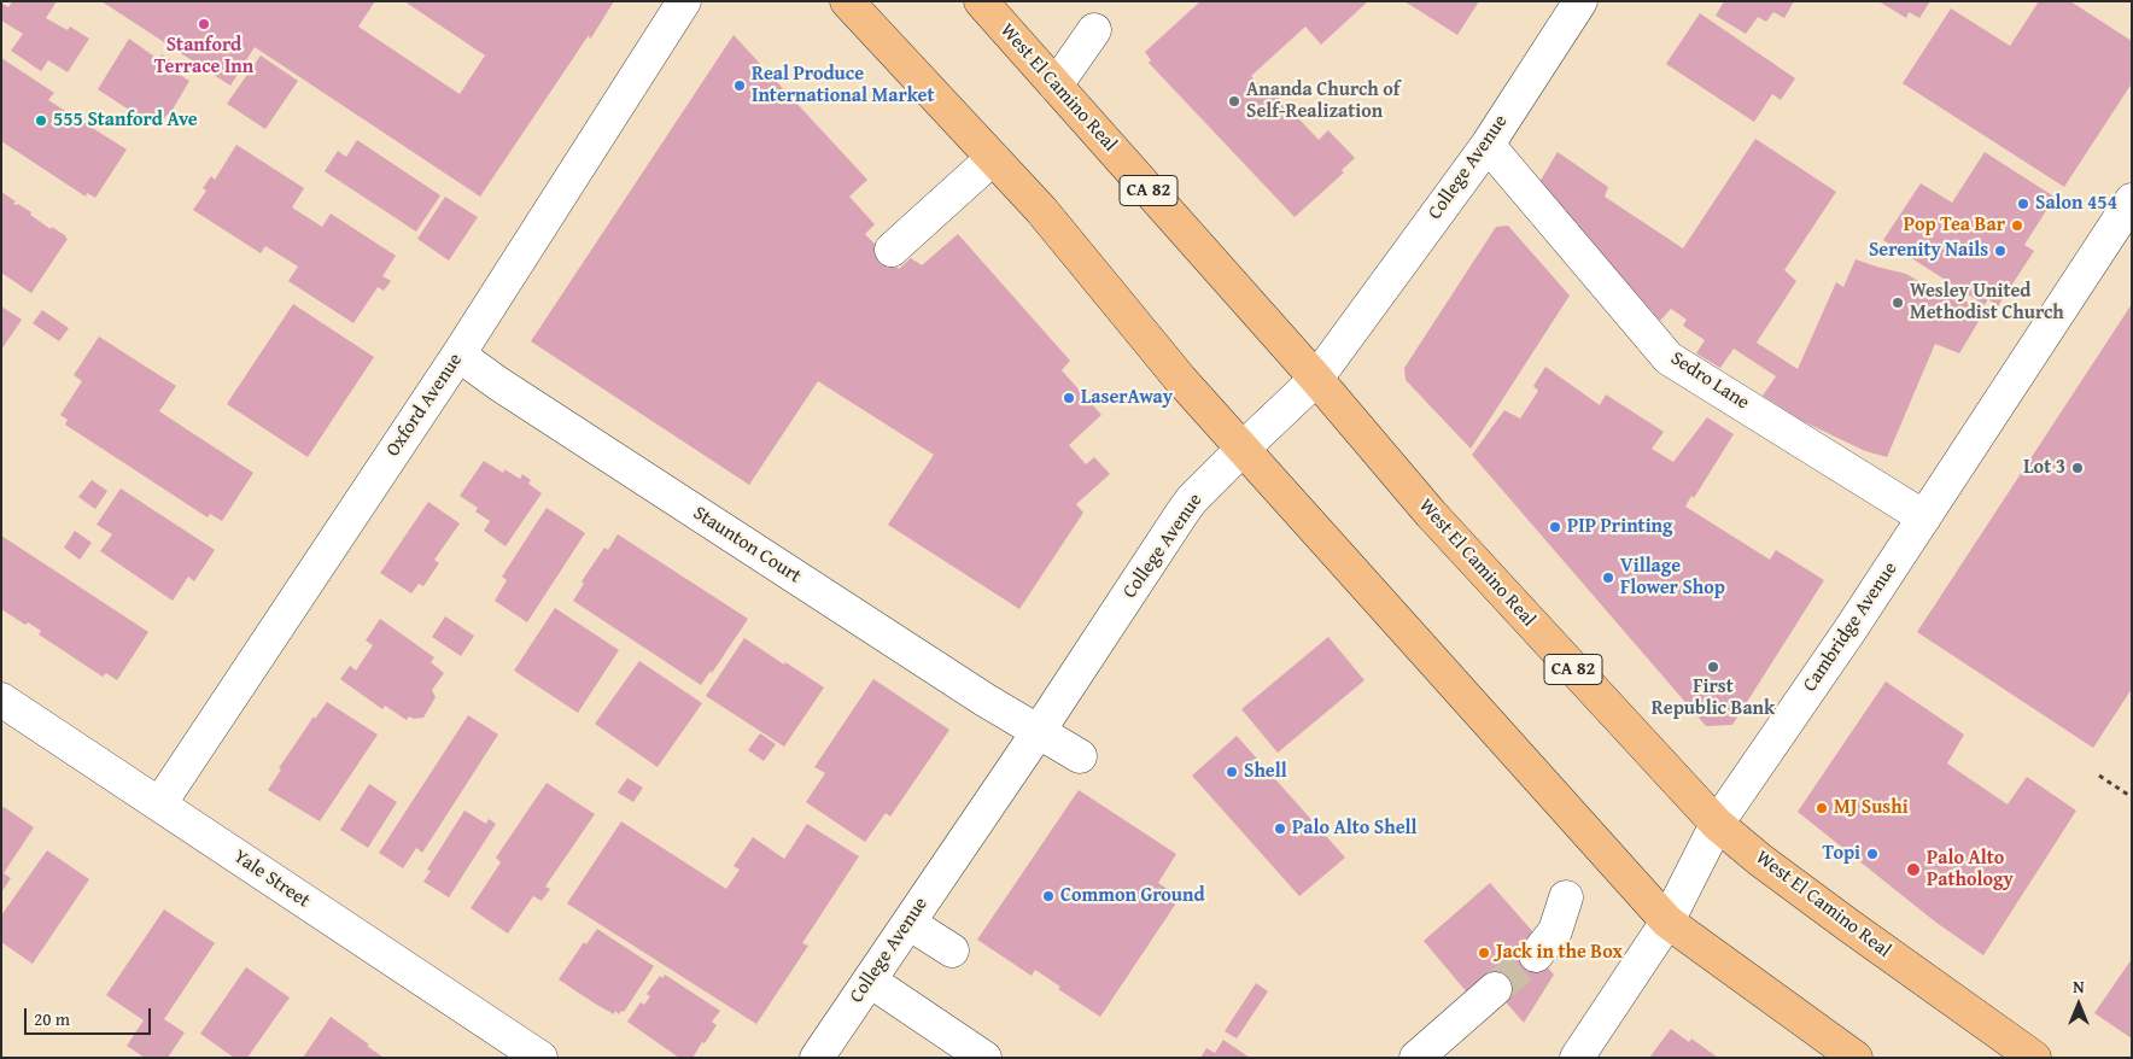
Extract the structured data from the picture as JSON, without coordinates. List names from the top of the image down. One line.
{"streets":{"main road":["West El Camino Real","CA 82"],"street":["College Avenue","Sedro Lane","Oxford Avenue","Staunton Court","Cambridge Avenue","Yale Street"]},"crossings":[["West El Camino Real","College Avenue"],["West El Camino Real","Cambridge Avenue"],["College Avenue","Sedro Lane"],["College Avenue","Staunton Court"],["Sedro Lane","Cambridge Avenue"],["Oxford Avenue","Staunton Court"],["Oxford Avenue","Yale Street"]],"places":["Stanford Terrace Inn","Real Produce International Market","Ananda Church of Self-Realization","555 Stanford Ave","Salon 454","Pop Tea Bar","Serenity Nails","Wesley United Methodist Church","LaserAway","Lot 3","PIP Printing","Village Flower Shop","First Republic Bank","Shell","MJ Sushi","Palo Alto Shell","Topi","Palo Alto Pathology","Common Ground","Jack in the Box"],"scale_bar":"20 m","north":"top"}
